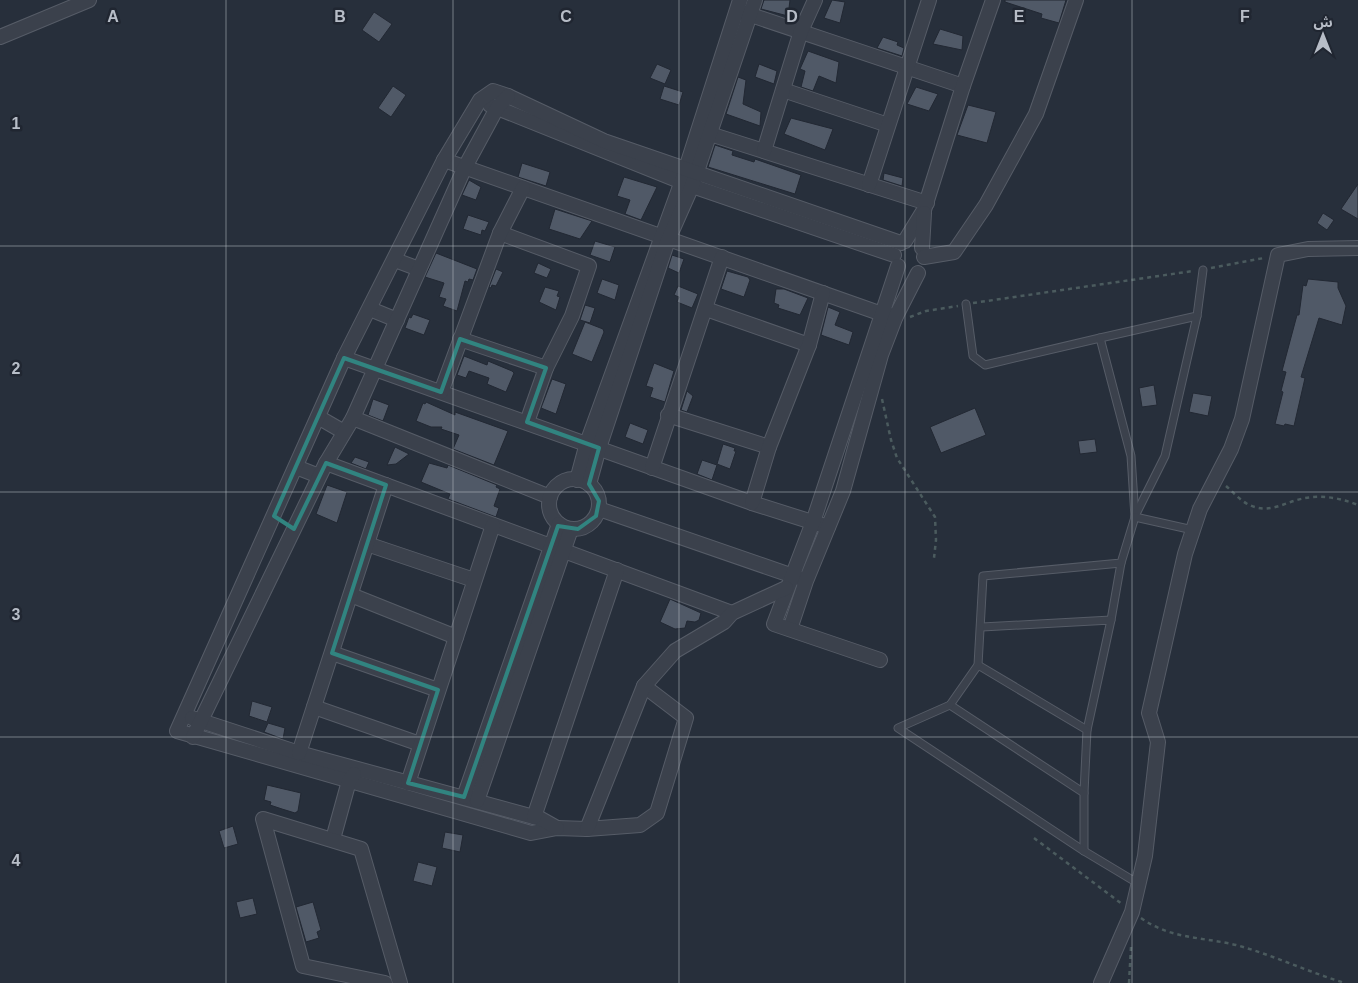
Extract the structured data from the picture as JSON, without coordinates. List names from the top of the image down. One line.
{"north":"top","grid":{"columns":["A","B","C","D","E","F"],"rows":["1","2","3","4"]}}
